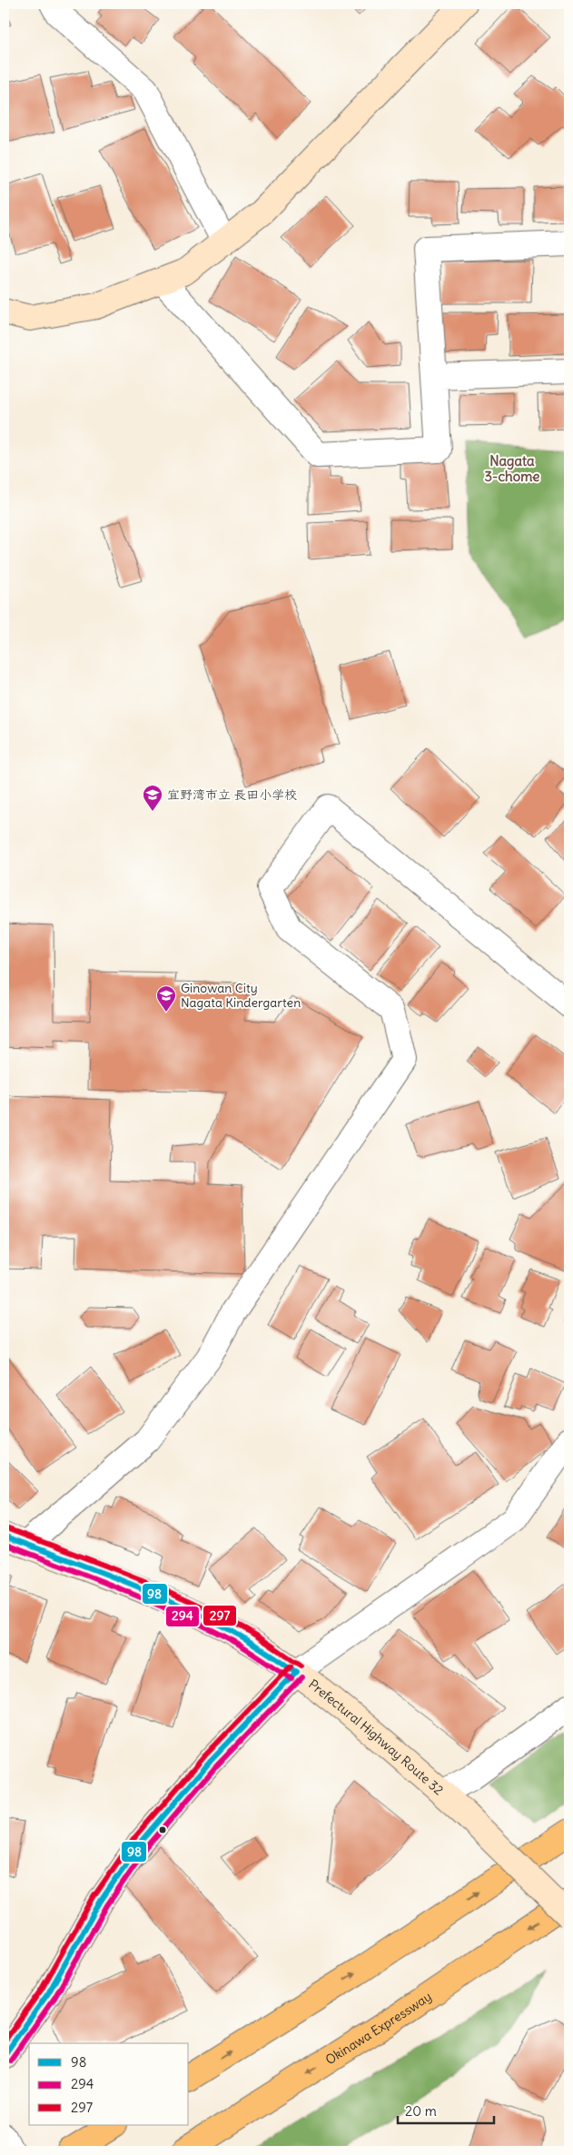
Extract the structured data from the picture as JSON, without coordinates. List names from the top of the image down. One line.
{"streets":{"highway":["Okinawa Expressway"],"street":["Prefectural Highway Route 32"]},"districts":["Nagata 3-chome"],"places":{"school or university":["宜野湾市立 長田小学校","Ginowan City Nagata Kindergarten"]},"lines":["transit line 297","transit line 98","transit line 294"],"legend":["98","294","297"],"scale_bar":"20 m"}
